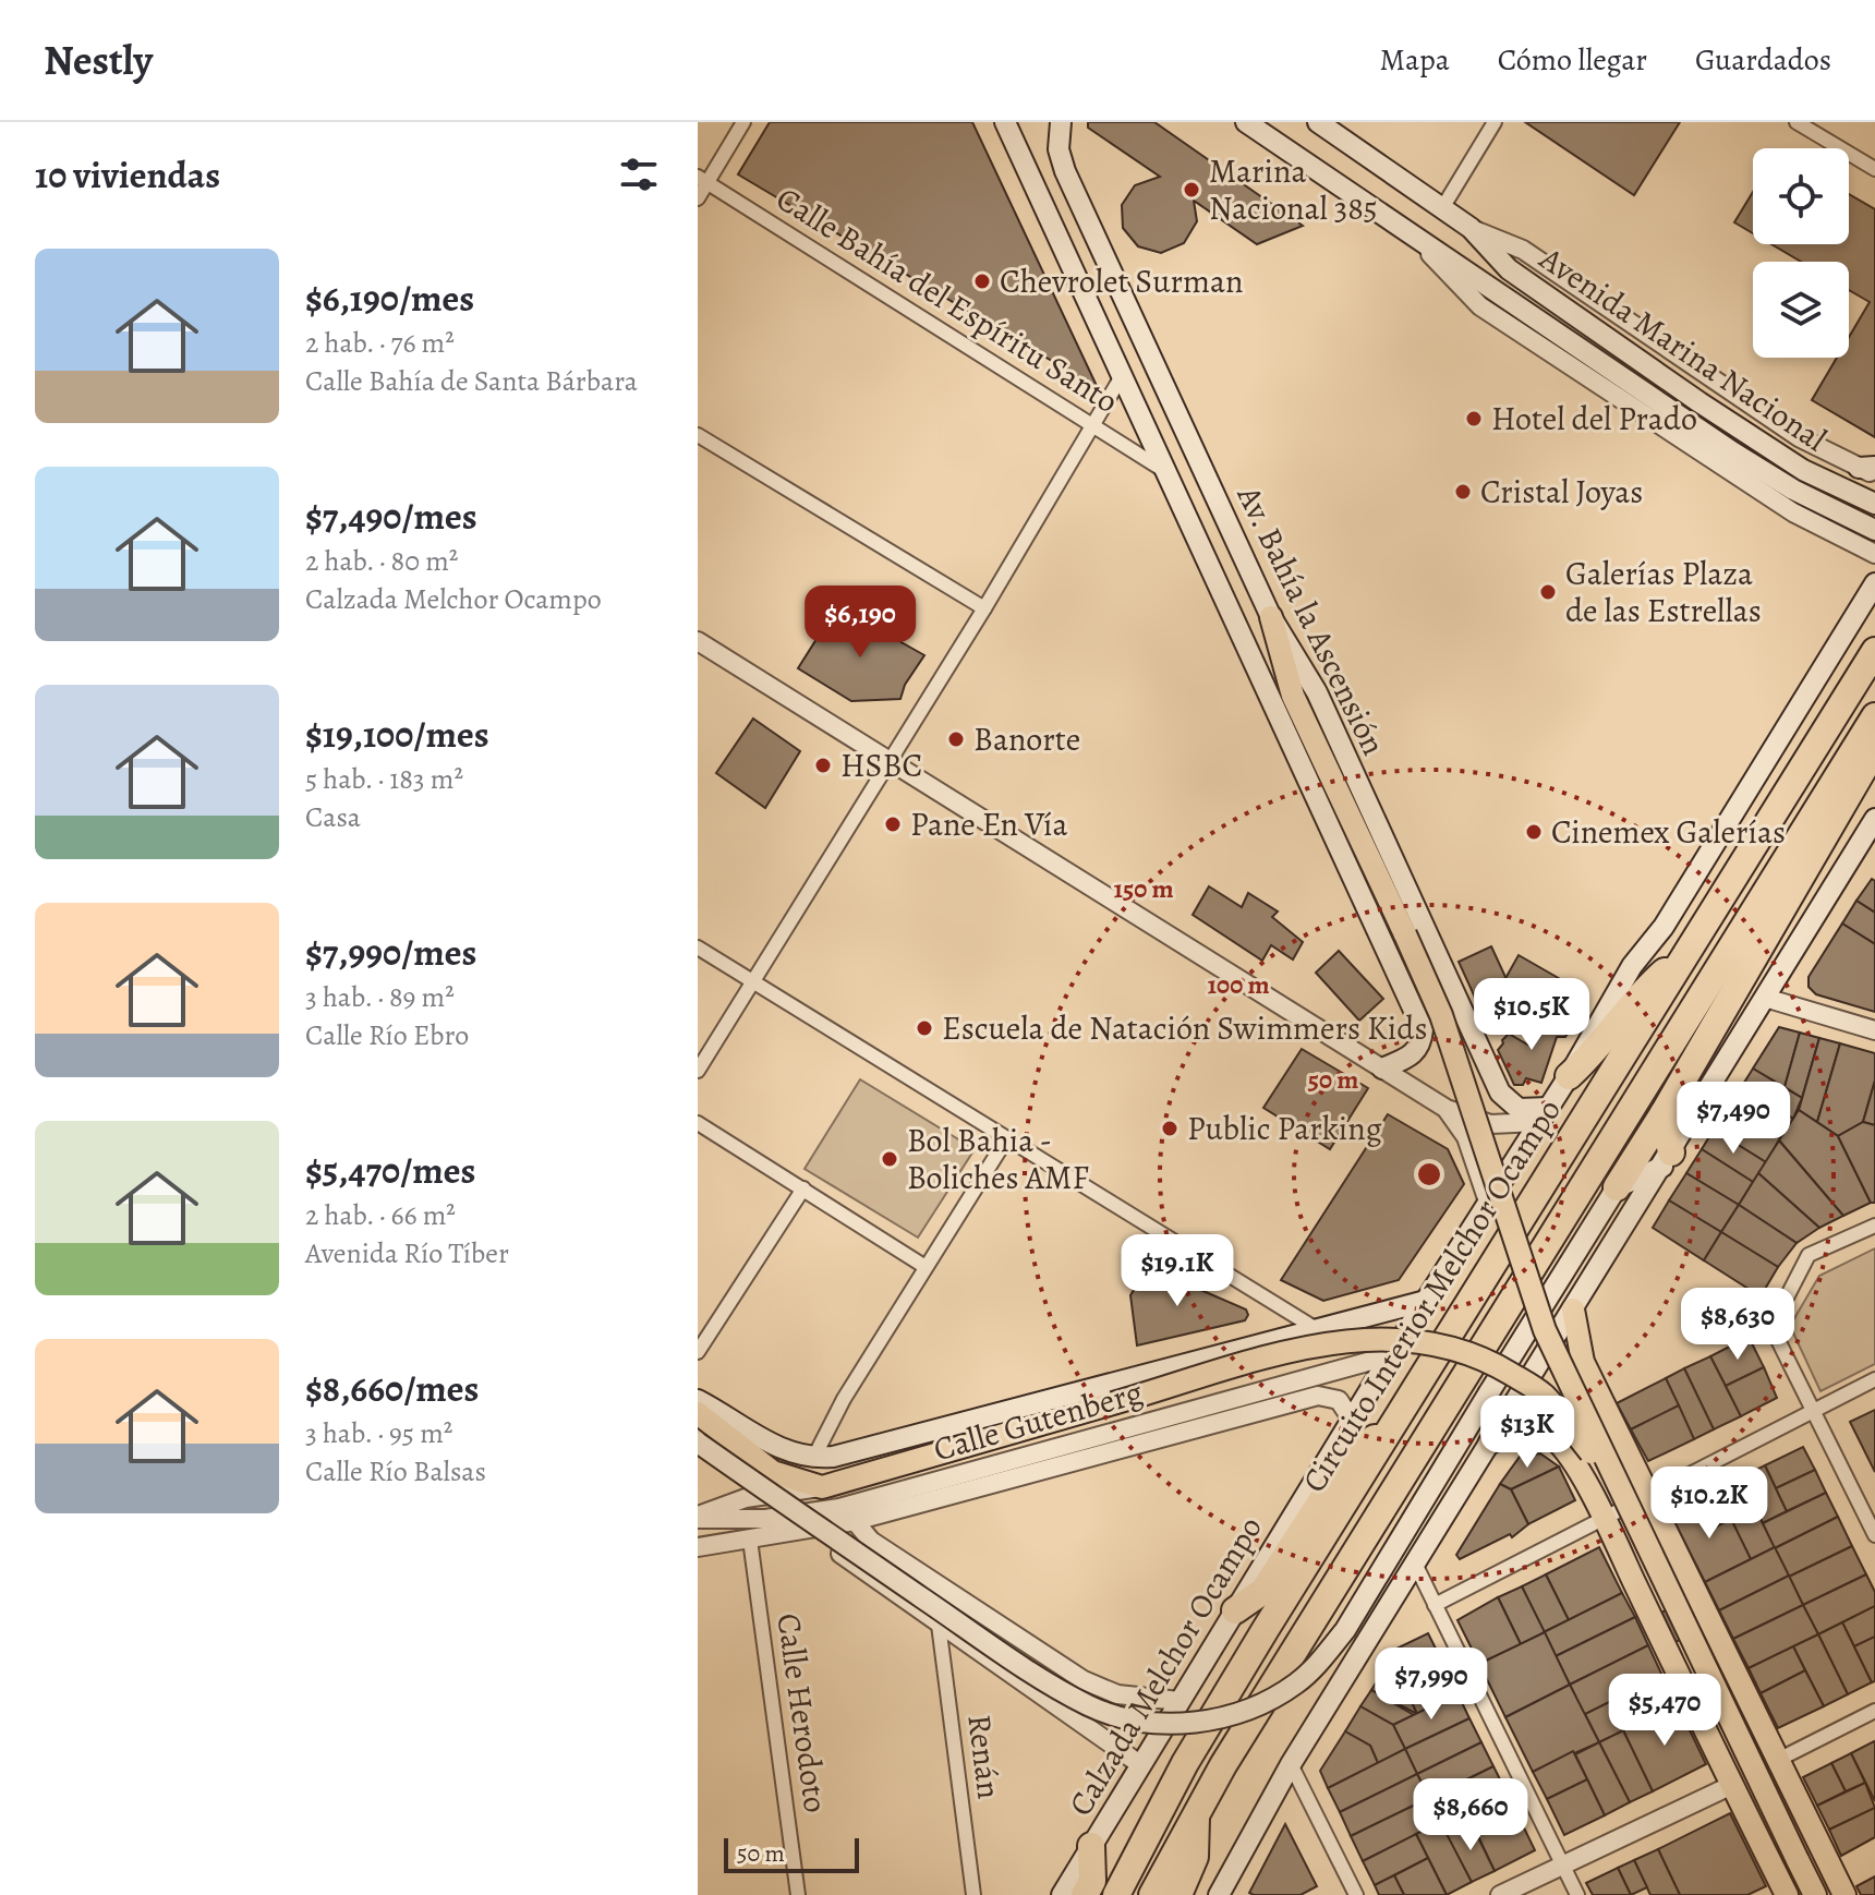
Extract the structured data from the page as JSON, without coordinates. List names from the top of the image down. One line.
{"streets":{"highway":["Circuito Interior Melchor Ocampo"],"main road":["Avenida Marina Nacional","Av. Bahía la Ascensión","Calzada Melchor Ocampo"],"street":["Calle Bahía del Espíritu Santo","Calle Gutenberg","Calle Herodoto","Renán"]},"crossings":[["Calle Bahía del Espíritu Santo","Av. Bahía la Ascensión"],["Av. Bahía la Ascensión","Calzada Melchor Ocampo"],["Calle Gutenberg","Calzada Melchor Ocampo"],["Calle Gutenberg","Calle Herodoto"]],"places":["Marina Nacional 385","Chevrolet Surman","Hotel del Prado","Cristal Joyas","Galerías Plaza de las Estrellas","Banorte","HSBC","Pane En Vía","Cinemex Galerías","Escuela de Natación Swimmers Kids","Public Parking","Bol Bahia - Boliches AMF"],"scale_bar":"50 m","page":{"header":"Nestly","nav":["Mapa","Cómo llegar","Guardados"],"heading":"10 viviendas","list":[{"name":"$6,190/mes","note":"2 hab. · 76 m² · Calle Bahía de Santa Bárbara"},{"name":"$7,490/mes","note":"2 hab. · 80 m² · Calzada Melchor Ocampo"},{"name":"$19,100/mes","note":"5 hab. · 183 m² · Casa"},{"name":"$7,990/mes","note":"3 hab. · 89 m² · Calle Río Ebro"},{"name":"$5,470/mes","note":"2 hab. · 66 m² · Avenida Río Tíber"},{"name":"$8,660/mes","note":"3 hab. · 95 m² · Calle Río Balsas"}],"price":["$6,190","$10.5K","$7,490","$19.1K","$8,630","$13K","$10.2K","$7,990","$5,470","$8,660"],"scale":"50 m"},"rings":["150 m","100 m","50 m"]}
